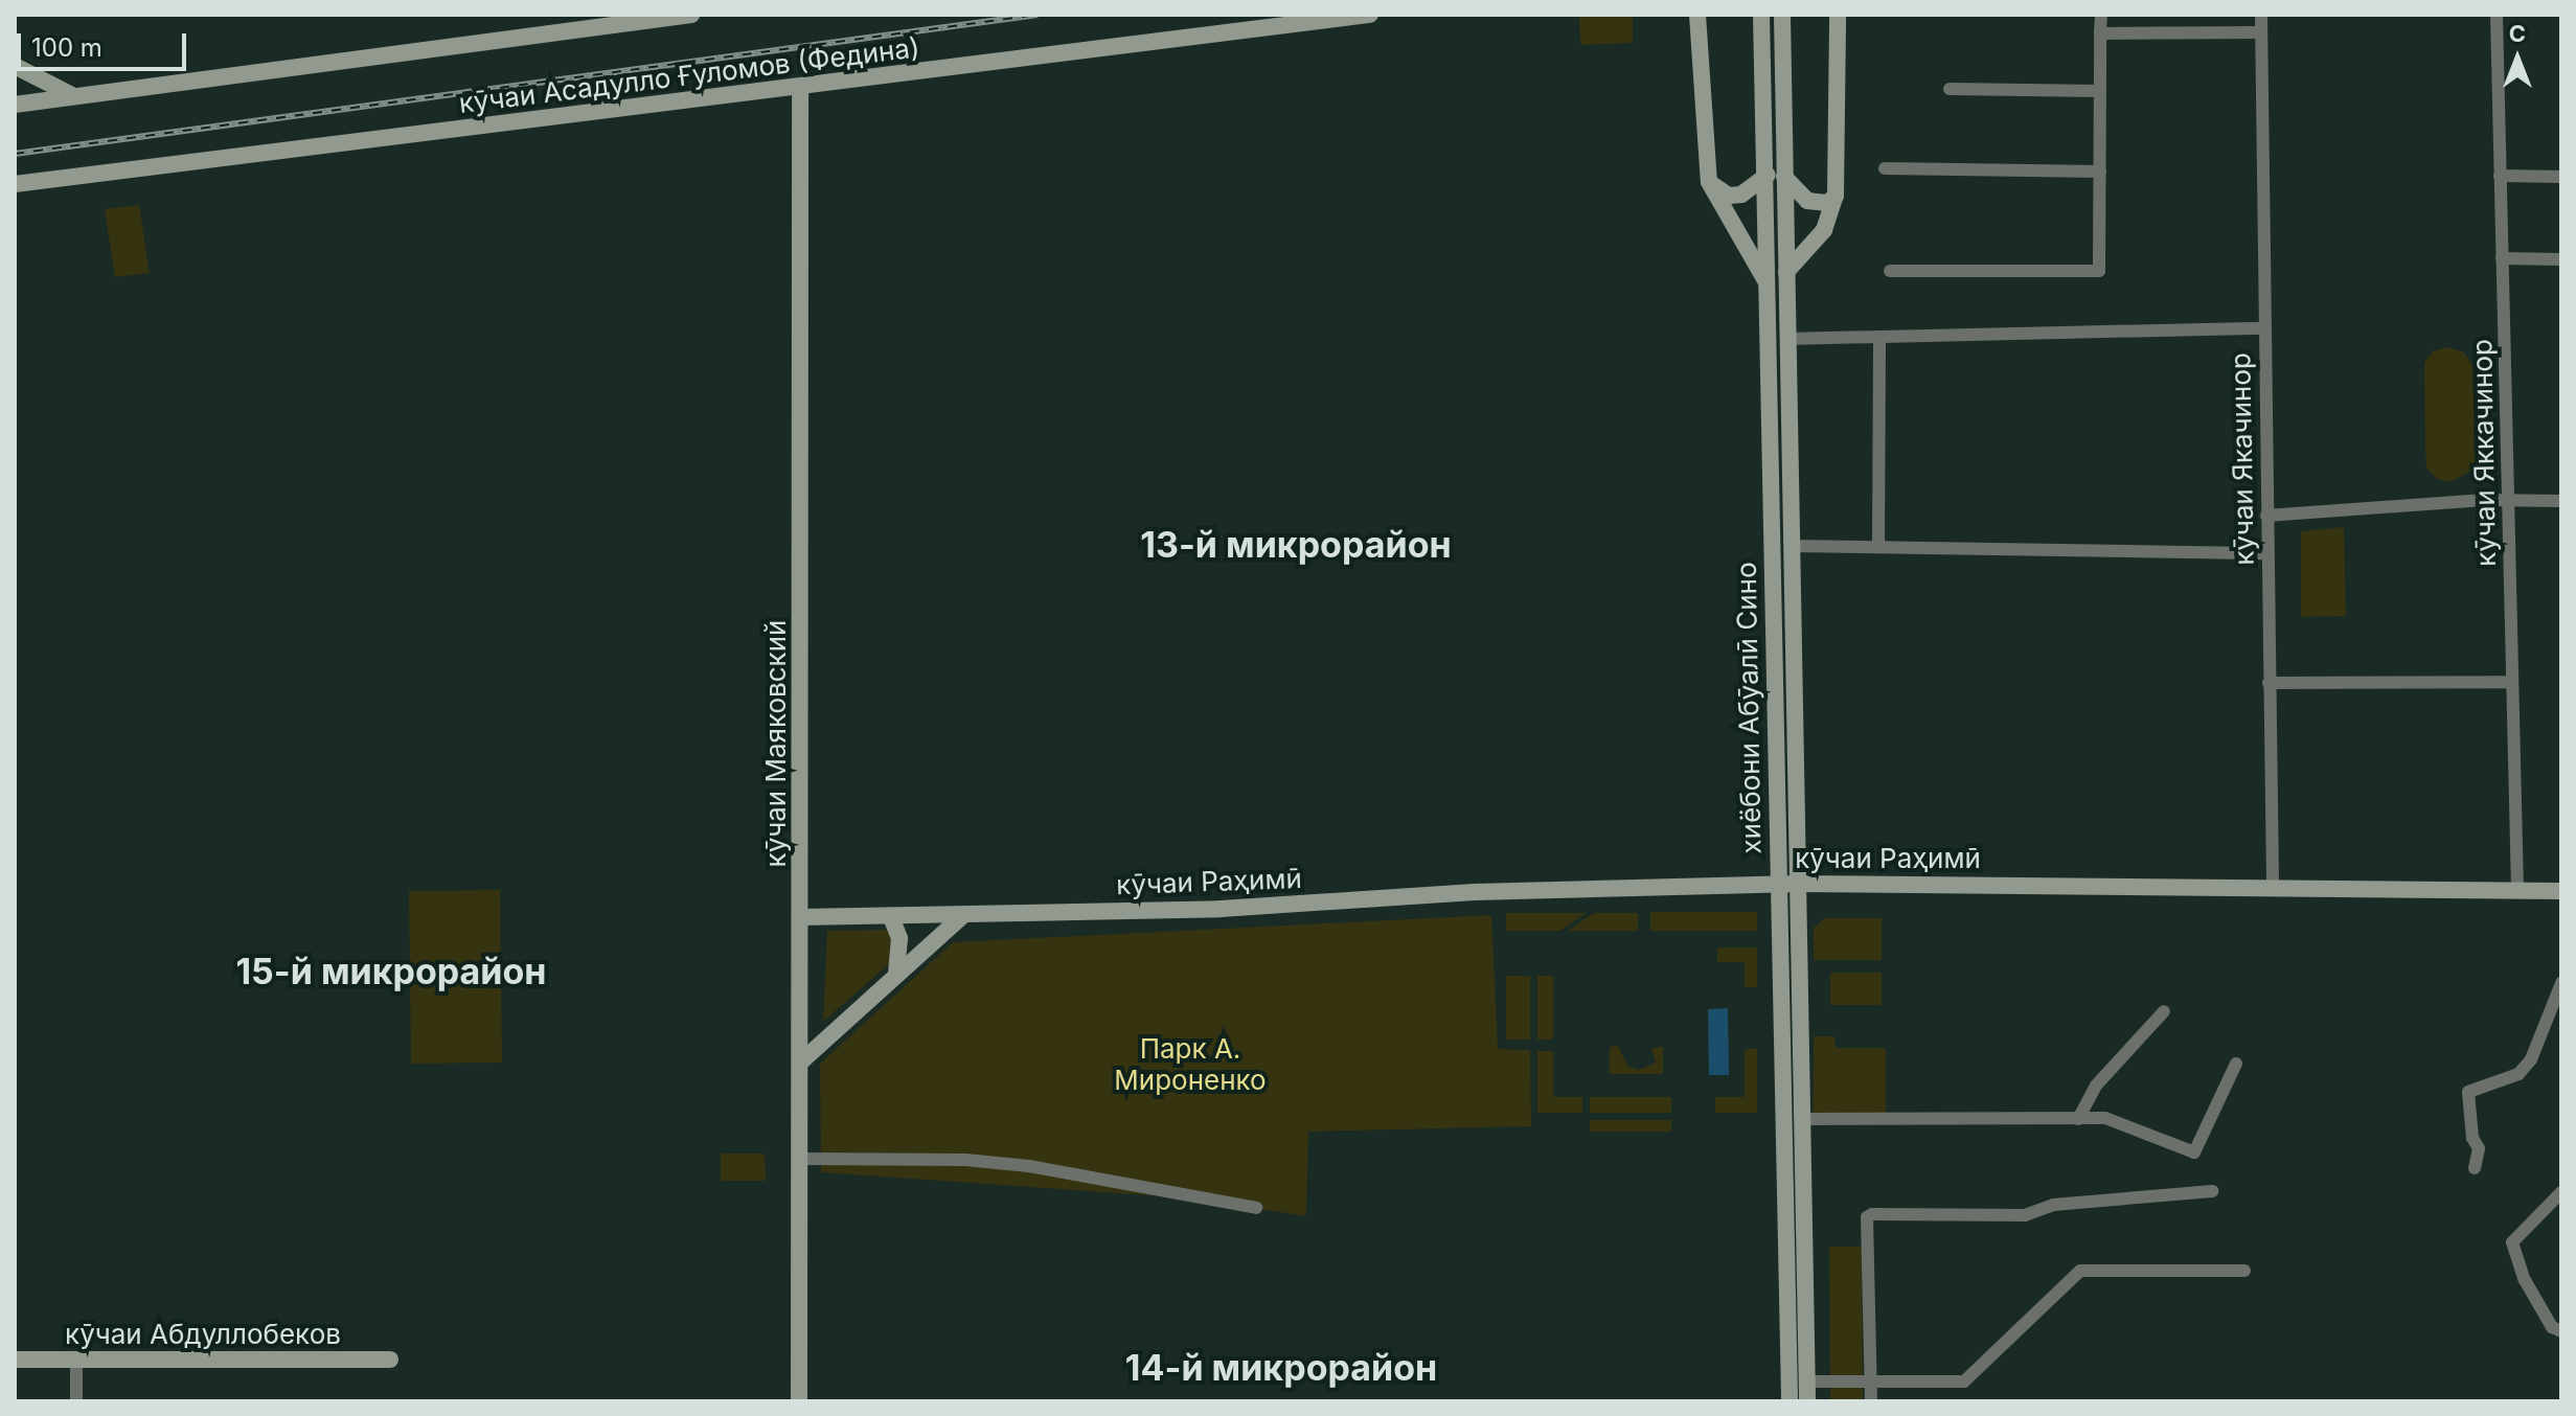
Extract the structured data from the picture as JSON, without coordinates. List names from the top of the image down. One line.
{"streets":{"street":["кӯчаи Асадулло Ғуломов (Федина)","кӯчаи Яккачинор","кӯчаи Якачинор","хиёбони Абӯалӣ Сино","кӯчаи Маяковский","кӯчаи Раҳимӣ","кӯчаи Абдуллобеков"]},"crossings":[["кӯчаи Асадулло Ғуломов (Федина)","кӯчаи Маяковский"],["кӯчаи Яккачинор","кӯчаи Раҳимӣ"],["кӯчаи Якачинор","кӯчаи Раҳимӣ"],["хиёбони Абӯалӣ Сино","кӯчаи Раҳимӣ"],["кӯчаи Маяковский","кӯчаи Раҳимӣ"]],"districts":["13-й микрорайон","15-й микрорайон","14-й микрорайон"],"parks":["Парк А. Мироненко"],"scale_bar":"100 m","north":"top"}
